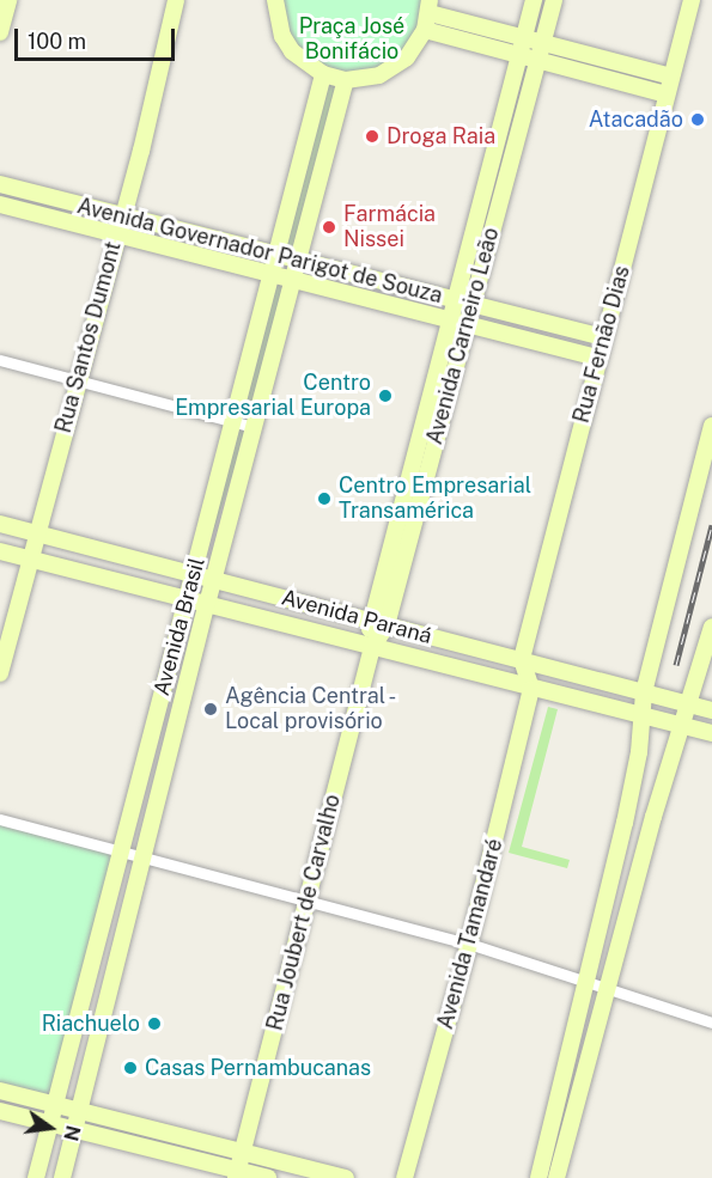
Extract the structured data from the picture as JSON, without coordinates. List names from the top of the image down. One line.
{"streets":{"main road":["Avenida Governador Parigot de Souza","Avenida Carneiro Leão","Rua Santos Dumont","Rua Fernão Dias","Avenida Paraná","Avenida Brasil","Rua Joubert de Carvalho","Avenida Tamandaré"]},"crossings":[["Avenida Governador Parigot de Souza","Avenida Carneiro Leão"],["Avenida Governador Parigot de Souza","Rua Santos Dumont"],["Avenida Governador Parigot de Souza","Rua Fernão Dias"],["Avenida Governador Parigot de Souza","Avenida Brasil"],["Avenida Carneiro Leão","Avenida Paraná"],["Avenida Carneiro Leão","Rua Joubert de Carvalho"],["Rua Santos Dumont","Avenida Paraná"],["Rua Fernão Dias","Avenida Paraná"],["Avenida Paraná","Avenida Brasil"],["Avenida Paraná","Rua Joubert de Carvalho"],["Avenida Paraná","Avenida Tamandaré"]],"parks":["Praça José Bonifácio"],"places":["Atacadão","Droga Raia","Farmácia Nissei","Centro Empresarial Europa","Centro Empresarial Transamérica","Agência Central - Local provisório","Riachuelo","Casas Pernambucanas"],"scale_bar":"100 m","north":"right"}
